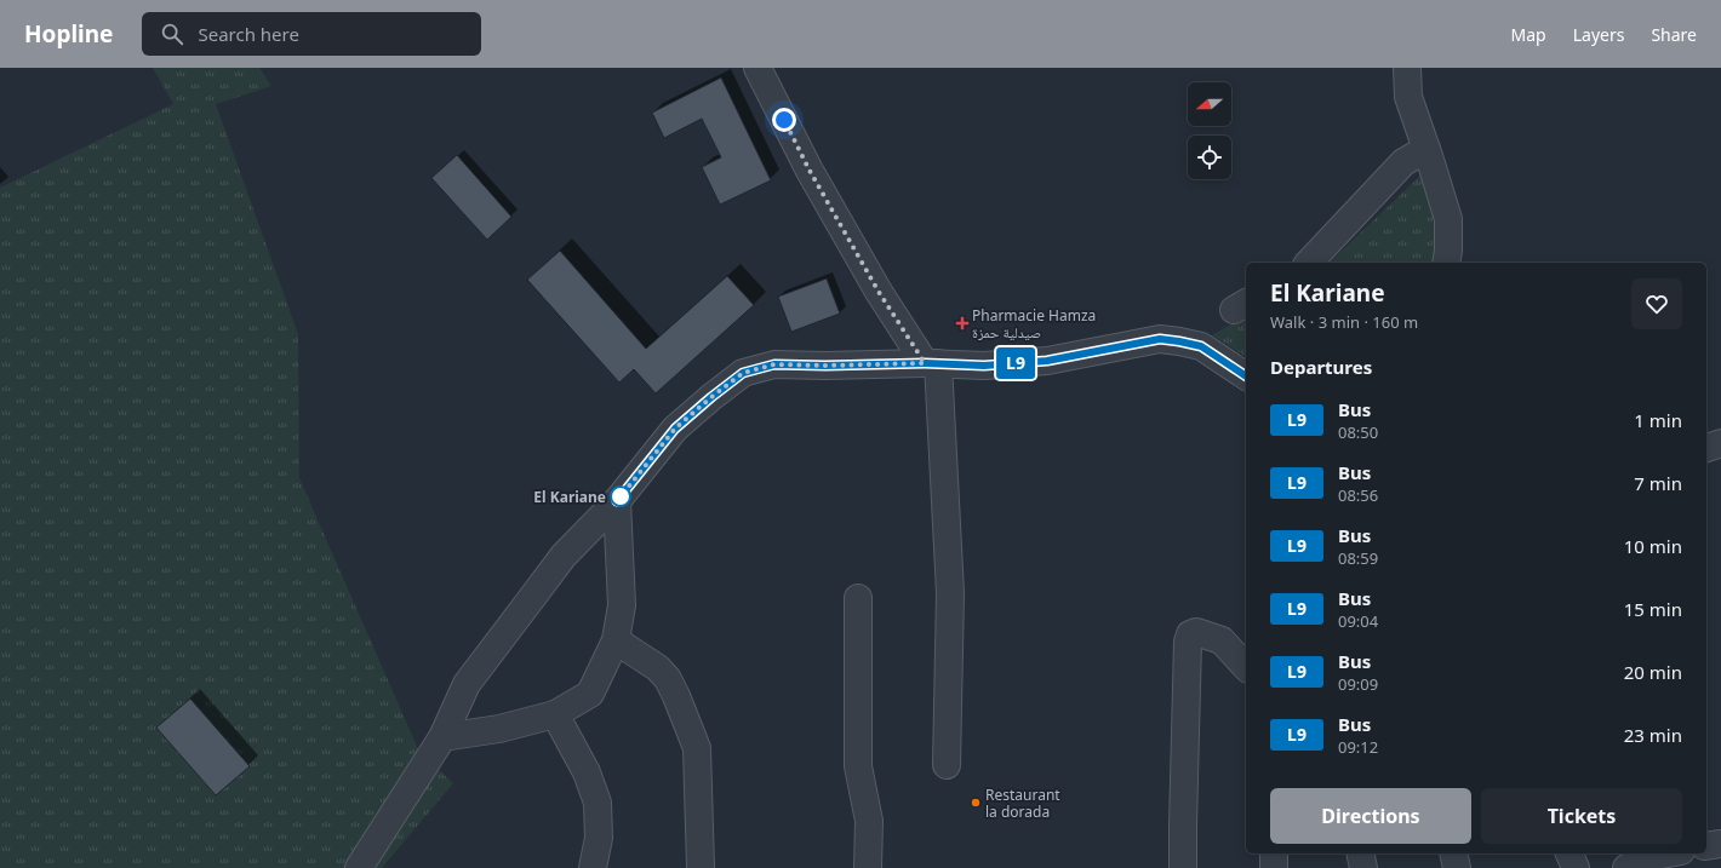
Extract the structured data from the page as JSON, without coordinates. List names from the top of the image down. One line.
{"places":{"health":["Pharmacie Hamza صيدلية حمزة"],"other":["El Kariane","Restaurant la dorada"]},"lines":["bus line L9"],"north":"left","page":{"header":"Hopline","search":"Search here","nav":["Map","Layers","Share"],"on_map":"L9","heading":[["El Kariane","Walk · 3 min · 160 m"],"Departures"],"list":[{"mark":"L9","name":"Bus","note":"08:50","value":"1 min"},{"mark":"L9","name":"Bus","note":"08:56","value":"7 min"},{"mark":"L9","name":"Bus","note":"08:59","value":"10 min"},{"mark":"L9","name":"Bus","note":"09:04","value":"15 min"},{"mark":"L9","name":"Bus","note":"09:09","value":"20 min"},{"mark":"L9","name":"Bus","note":"09:12","value":"23 min"}],"buttons":["Directions","Tickets"]}}
